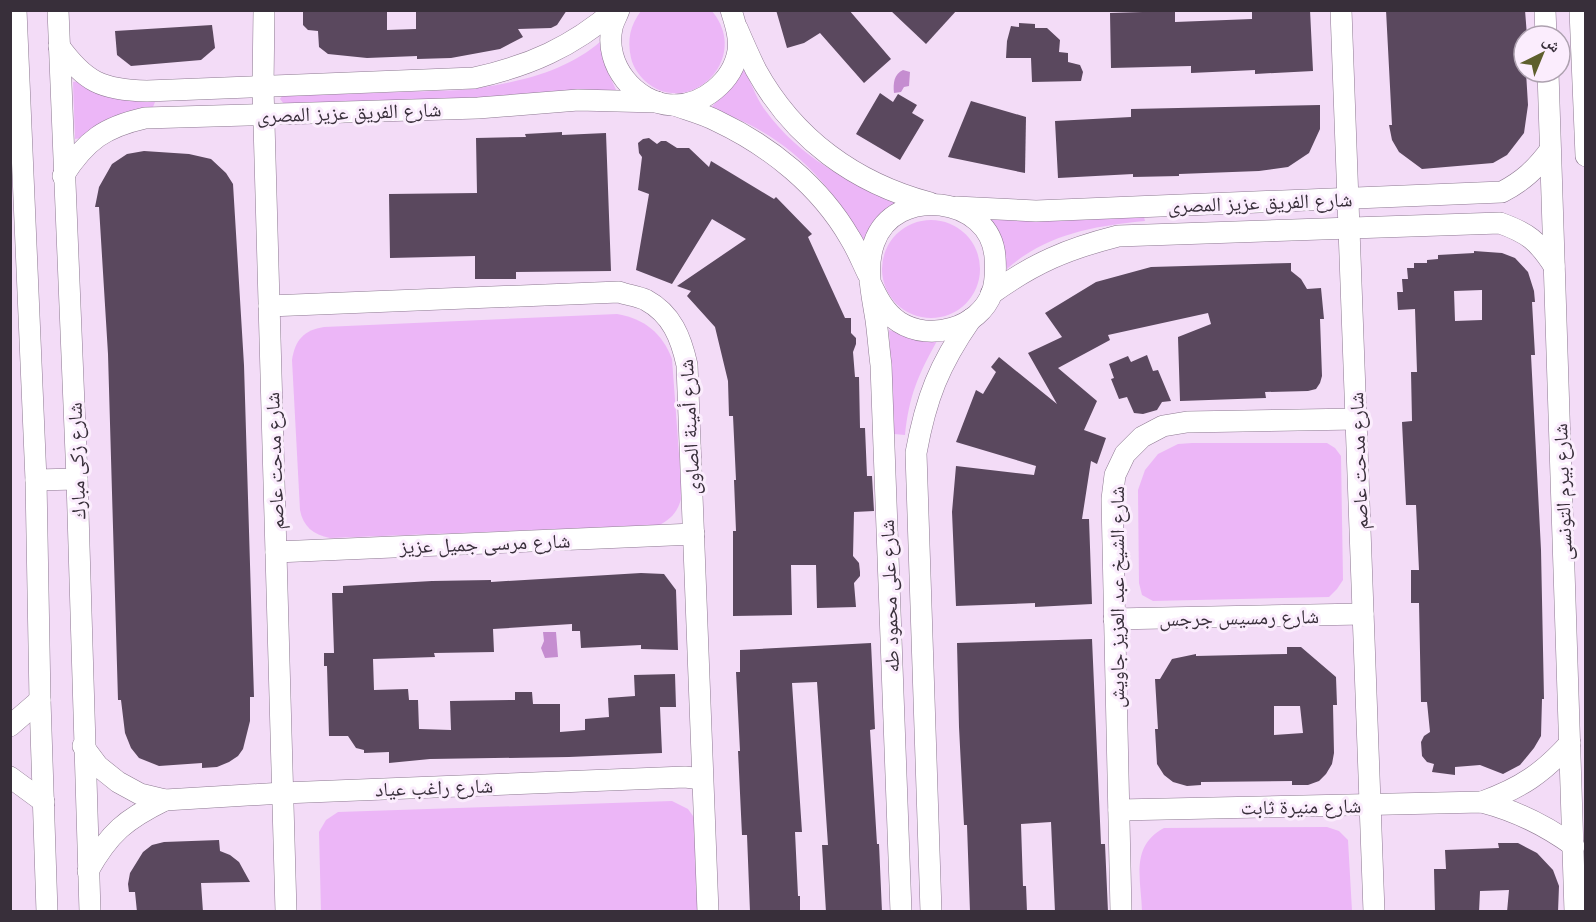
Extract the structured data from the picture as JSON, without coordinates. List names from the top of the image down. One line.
{"streets":{"street":["شارع الفريق عزيز المصرى","شارع أمينة الصاوى","شارع زكى مبارك","شارع مدحت عاصم","شارع بيرم التونسى","شارع مرسى جميل عزيز","شارع على محمود طه","شارع الشيخ عبد العزيز جاويش","شارع رمسيس جرجس","شارع راغب عياد","شارع منيرة ثابت"]},"crossings":[["شارع الفريق عزيز المصرى","شارع زكى مبارك"],["شارع الفريق عزيز المصرى","شارع مدحت عاصم"],["شارع الفريق عزيز المصرى","شارع بيرم التونسى"],["شارع الفريق عزيز المصرى","شارع على محمود طه"],["شارع أمينة الصاوى","شارع مدحت عاصم"],["شارع أمينة الصاوى","شارع مرسى جميل عزيز"],["شارع أمينة الصاوى","شارع راغب عياد"],["شارع زكى مبارك","شارع راغب عياد"],["شارع مدحت عاصم","شارع مرسى جميل عزيز"],["شارع مدحت عاصم","شارع الشيخ عبد العزيز جاويش"],["شارع مدحت عاصم","شارع رمسيس جرجس"],["شارع مدحت عاصم","شارع راغب عياد"],["شارع مدحت عاصم","شارع منيرة ثابت"],["شارع بيرم التونسى","شارع منيرة ثابت"],["شارع الشيخ عبد العزيز جاويش","شارع رمسيس جرجس"],["شارع الشيخ عبد العزيز جاويش","شارع منيرة ثابت"]],"north":"top right"}
